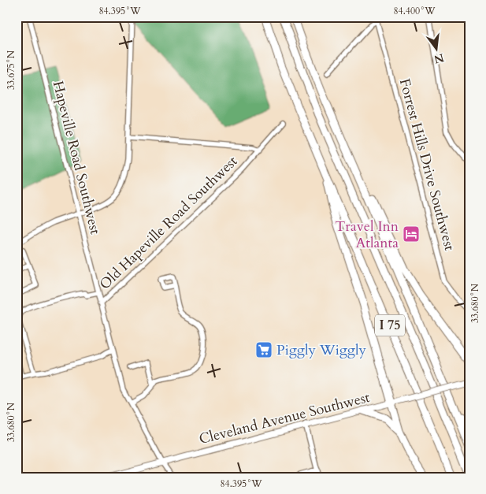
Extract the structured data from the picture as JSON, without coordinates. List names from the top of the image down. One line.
{"streets":{"highway":["I 75"],"main road":["Cleveland Avenue Southwest"],"street":["Hapeville Road Southwest","Forrest Hills Drive Southwest","Old Hapeville Road Southwest"]},"crossings":[["Hapeville Road Southwest","Old Hapeville Road Southwest"],["Old Hapeville Road Southwest","Cleveland Avenue Southwest"]],"places":{"hotel":["Travel Inn Atlanta"],"supermarket":["Piggly Wiggly"]},"north":"bottom","coordinates":["84.395°W","84.400°W","33.675°N","33.680°N"]}
